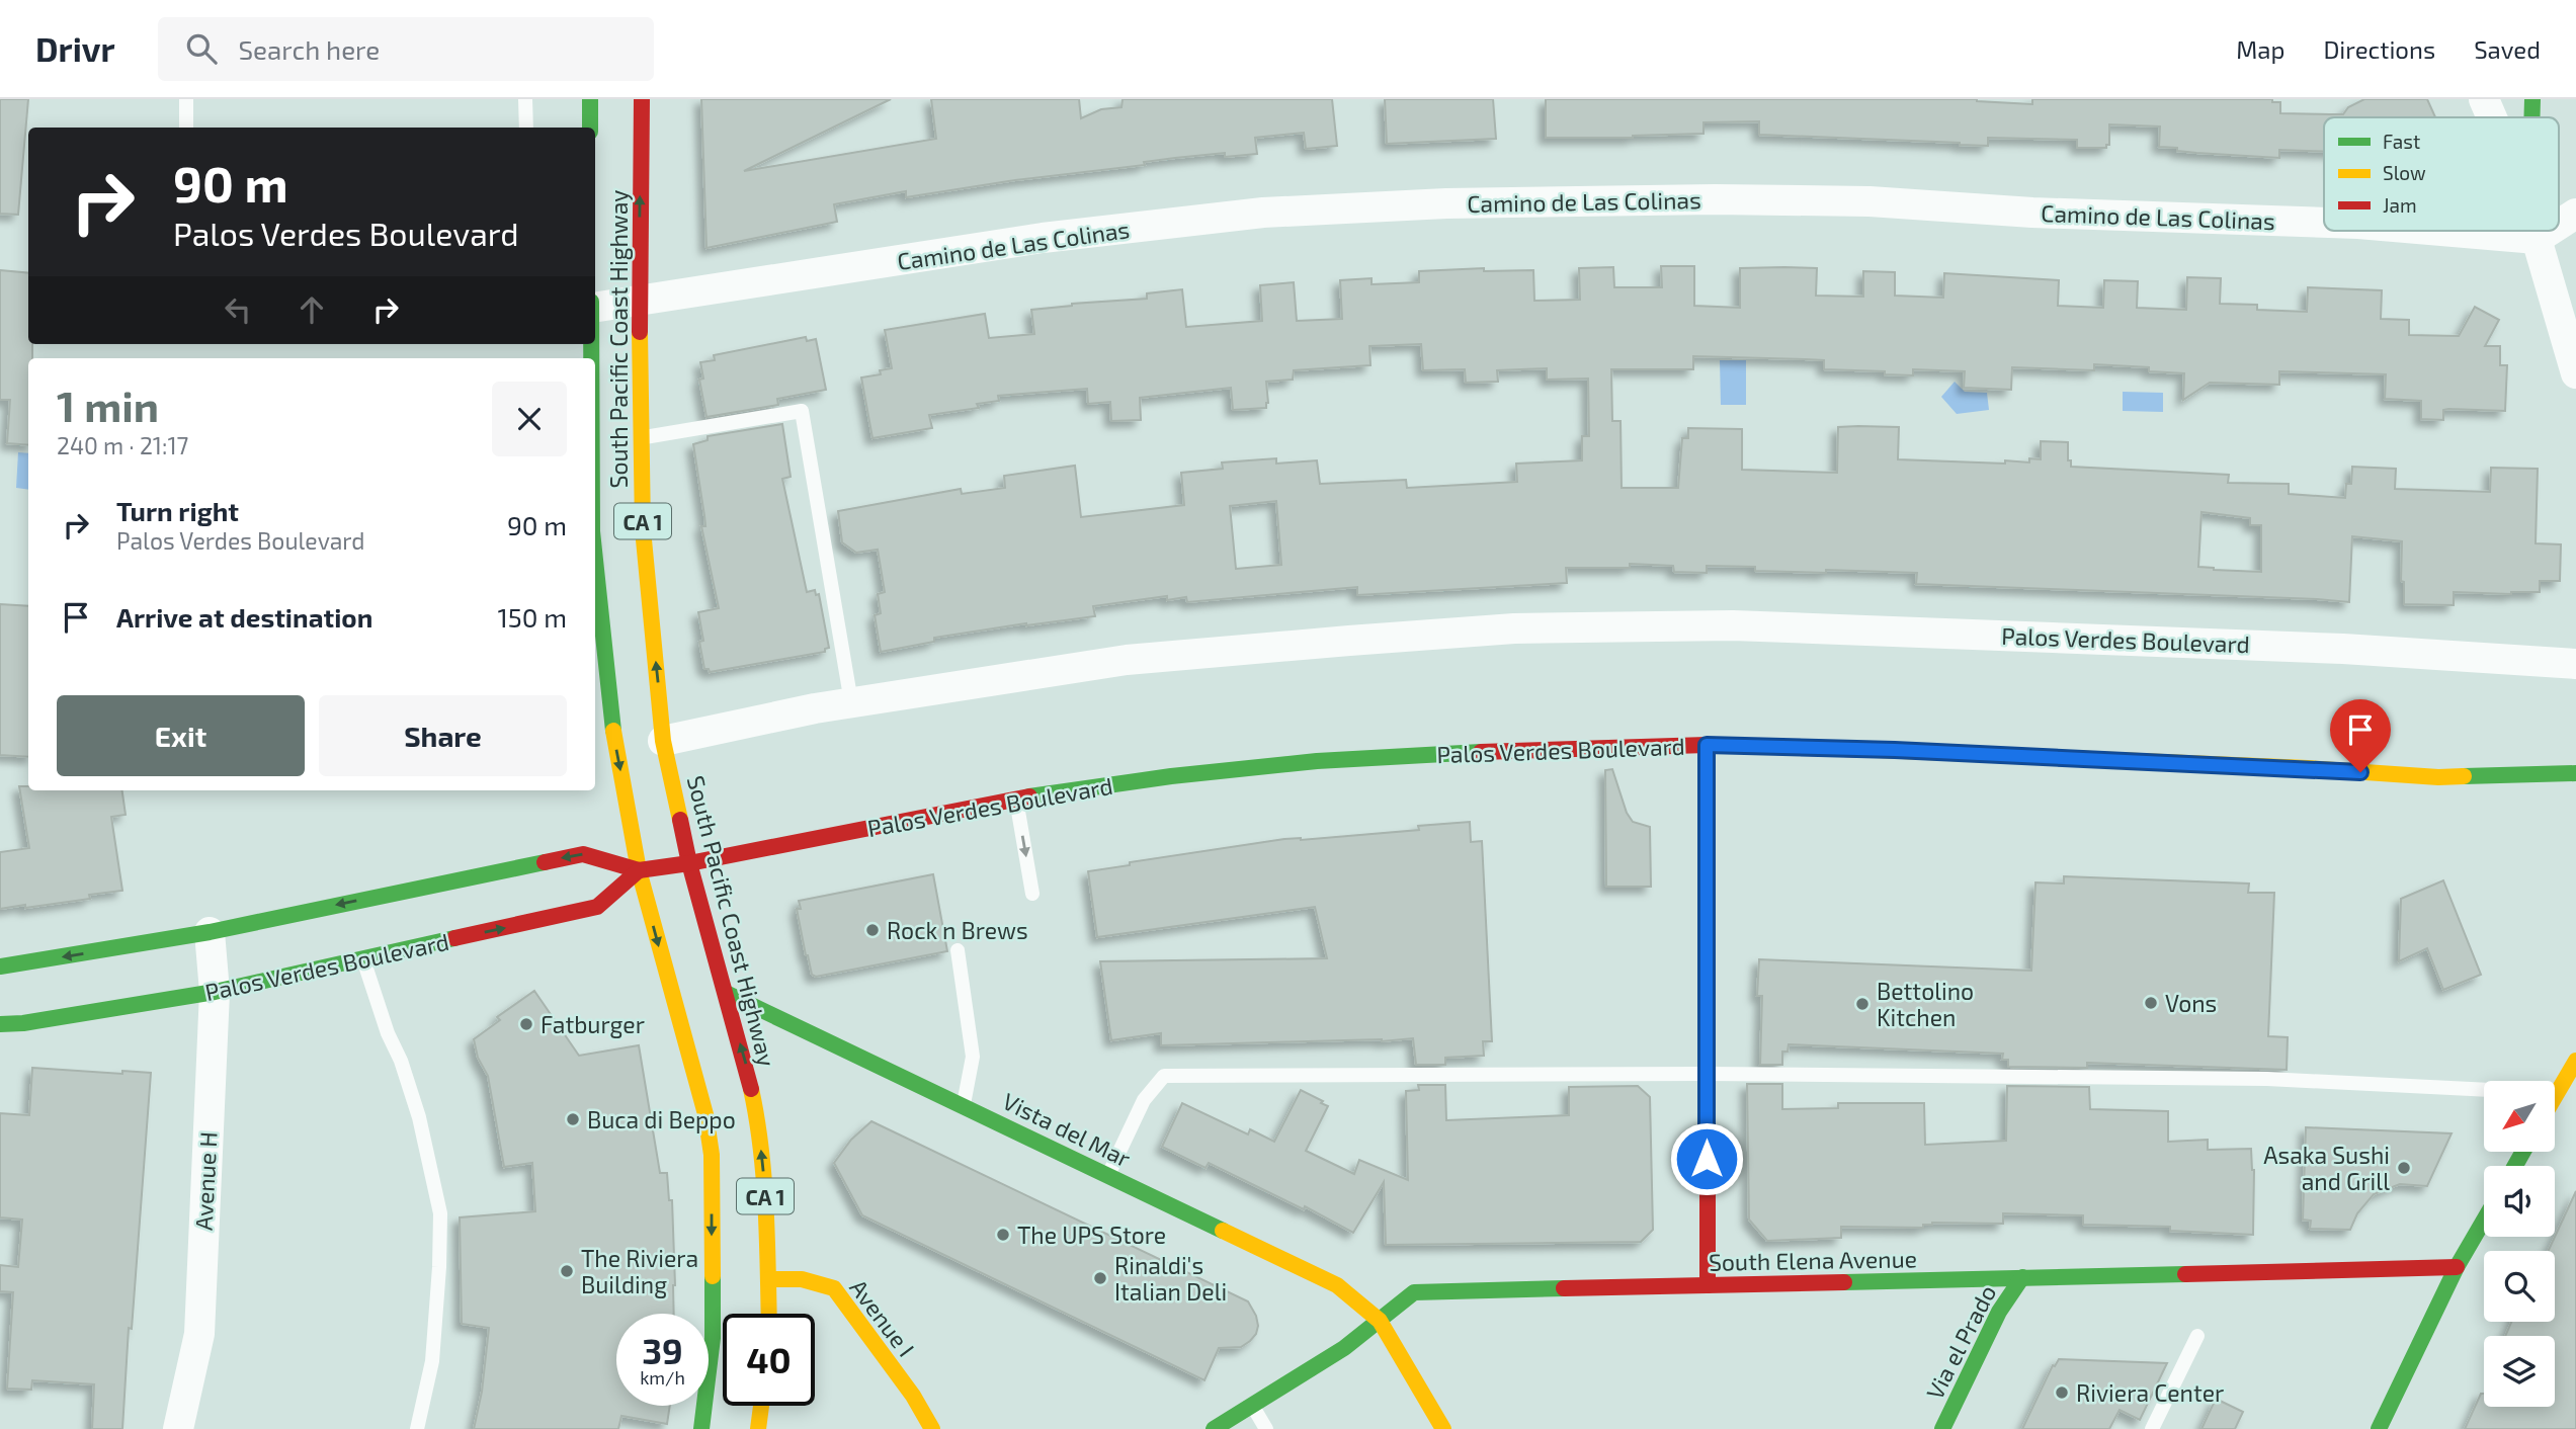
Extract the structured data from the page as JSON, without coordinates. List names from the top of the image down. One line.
{"streets":{"main road":["South Pacific Coast Highway","CA 1","Palos Verdes Boulevard","Vista del Mar","South Elena Avenue","Avenue I","Via el Prado"],"street":["Camino de Las Colinas","Avenue H"]},"crossings":[["Camino de Las Colinas","South Pacific Coast Highway"],["South Pacific Coast Highway","Palos Verdes Boulevard"],["South Pacific Coast Highway","Vista del Mar"],["South Pacific Coast Highway","Avenue I"],["Palos Verdes Boulevard","Avenue H"],["Vista del Mar","South Elena Avenue"],["South Elena Avenue","Via el Prado"]],"places":["Rock n Brews","Vons","Bettolino Kitchen","Fatburger","Buca di Beppo","Asaka Sushi and Grill","The UPS Store","The Riviera Building","Rinaldi's Italian Deli","Riviera Center"],"legend":["Fast","Slow","Jam"],"north":"bottom left","page":{"header":"Drivr","search":"Search here","nav":["Map","Directions","Saved"],"turn":["90 m","Palos Verdes Boulevard"],"heading":["1 min","240 m · 21:17"],"list":[{"name":"Turn right","note":"Palos Verdes Boulevard","value":"90 m"},{"name":"Arrive at destination","value":"150 m"}],"buttons":["Exit","Share"],"speed":"39 km/h","limit":"40"}}
